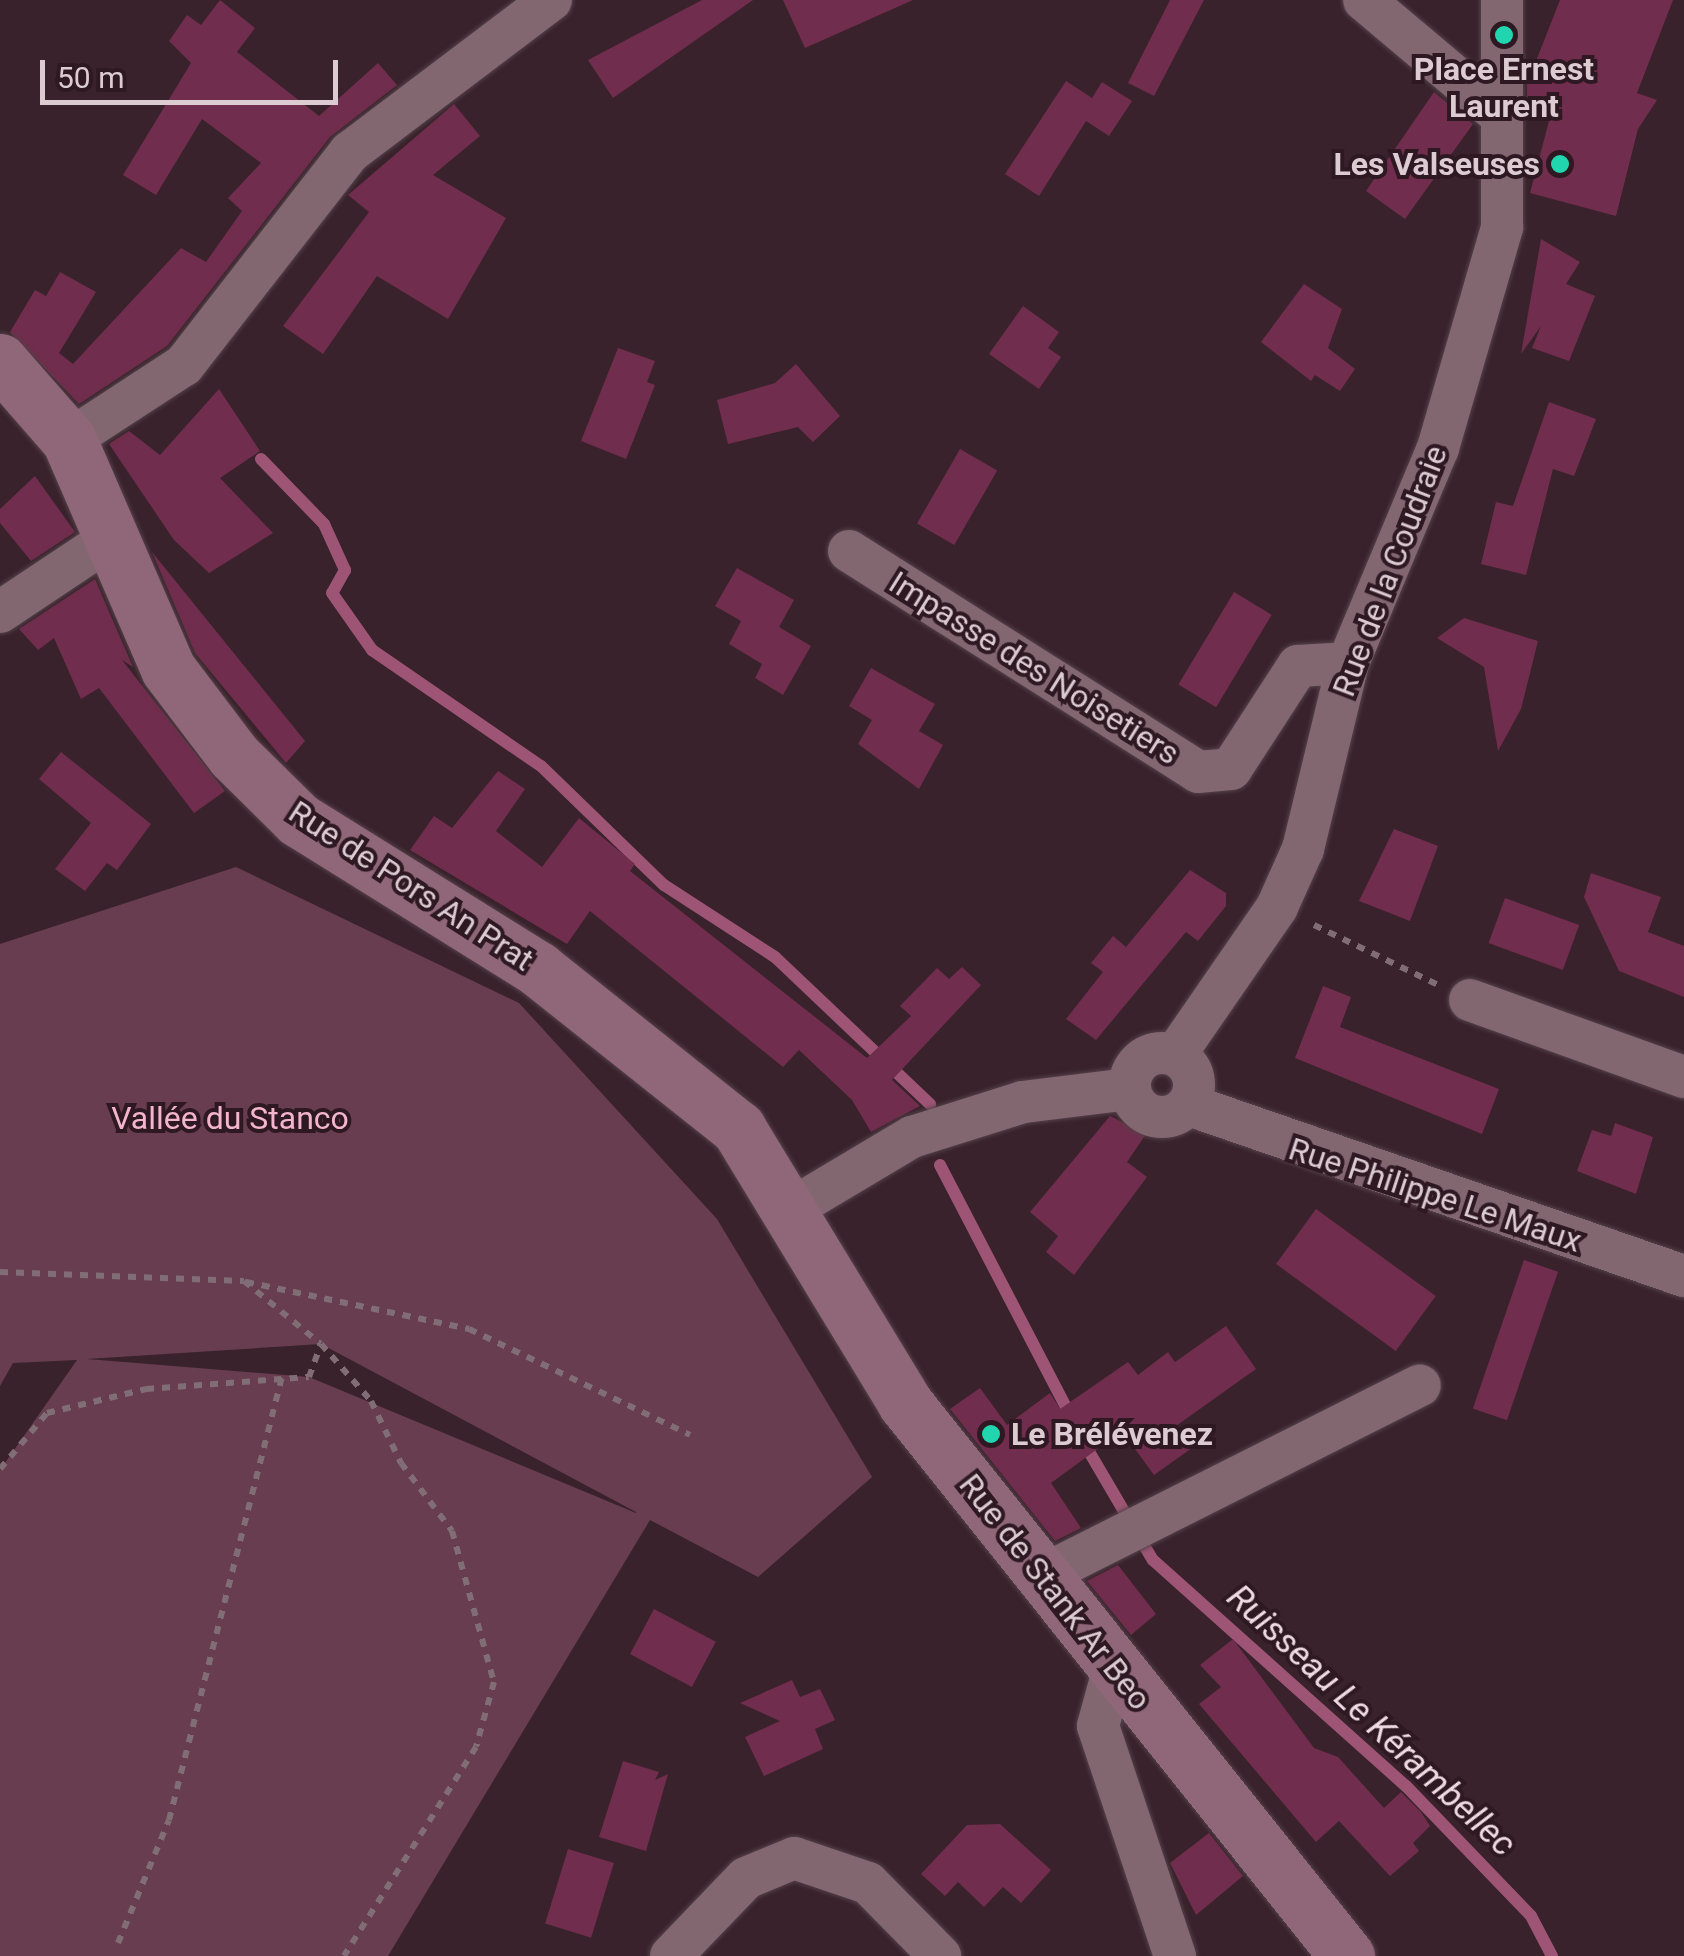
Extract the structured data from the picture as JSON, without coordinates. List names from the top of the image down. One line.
{"streets":{"street":["Rue de la Coudraie","Impasse des Noisetiers","Rue de Pors An Prat","Rue Philippe Le Maux","Rue de Stank Ar Beo"]},"crossings":[["Rue de la Coudraie","Impasse des Noisetiers"],["Rue de la Coudraie","Rue Philippe Le Maux"],["Rue de Pors An Prat","Rue de Stank Ar Beo"]],"water":["Ruisseau Le Kérambellec"],"parks":["Vallée du Stanco"],"places":["Place Ernest Laurent","Les Valseuses","Le Brélévenez"],"scale_bar":"50 m"}
